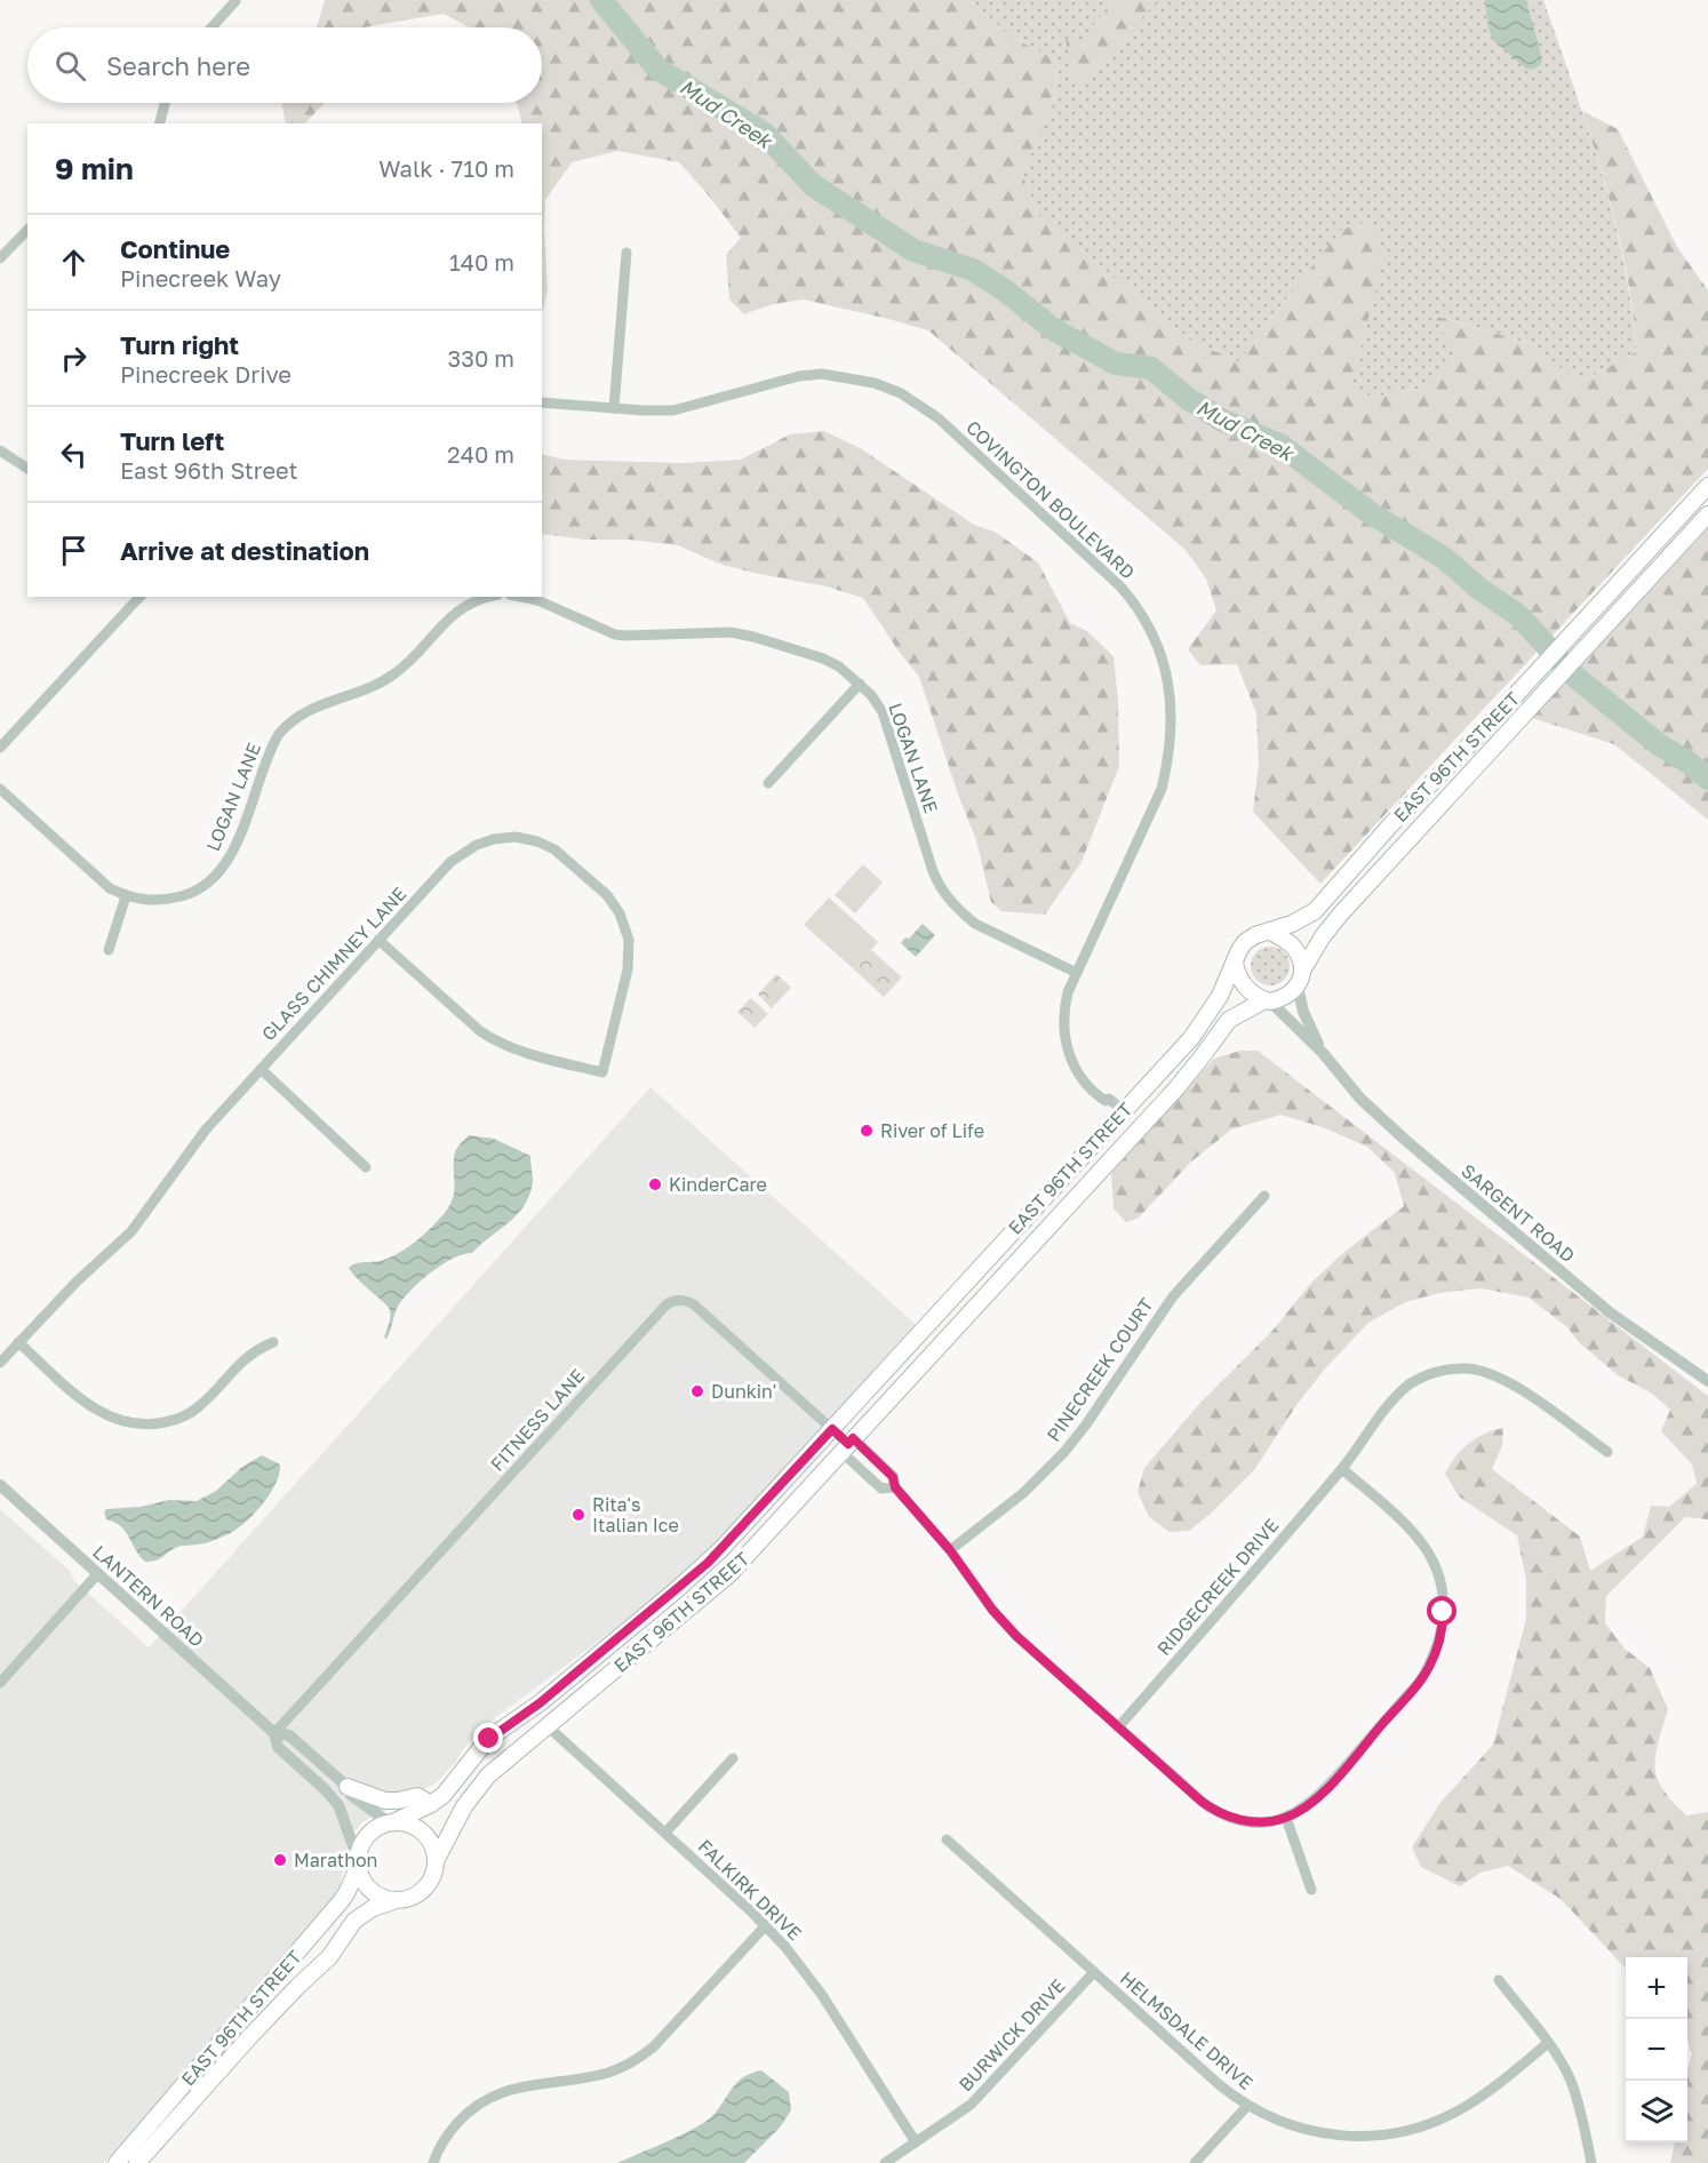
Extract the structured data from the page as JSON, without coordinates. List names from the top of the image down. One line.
{"streets":{"main road":["EAST 96TH STREET"],"street":["COVINGTON BOULEVARD","LOGAN LANE","GLASS CHIMNEY LANE","SARGENT ROAD","PINECREEK COURT","FITNESS LANE","RIDGECREEK DRIVE","LANTERN ROAD","FALKIRK DRIVE","HELMSDALE DRIVE","BURWICK DRIVE"]},"crossings":[["COVINGTON BOULEVARD","EAST 96TH STREET"],["COVINGTON BOULEVARD","LOGAN LANE"],["EAST 96TH STREET","SARGENT ROAD"],["EAST 96TH STREET","FITNESS LANE"],["EAST 96TH STREET","LANTERN ROAD"],["EAST 96TH STREET","FALKIRK DRIVE"],["FITNESS LANE","LANTERN ROAD"],["FALKIRK DRIVE","BURWICK DRIVE"],["HELMSDALE DRIVE","BURWICK DRIVE"]],"water":["Mud Creek"],"places":["River of Life","KinderCare","Dunkin'","Rita's Italian Ice","Marathon"],"page":{"search":"Search here","heading":["9 min","Walk · 710 m"],"list":[["Continue","Pinecreek Way","140 m"],["Turn right","Pinecreek Drive","330 m"],["Turn left","East 96th Street","240 m"],"Arrive at destination"],"map_buttons":["+","−"]}}
